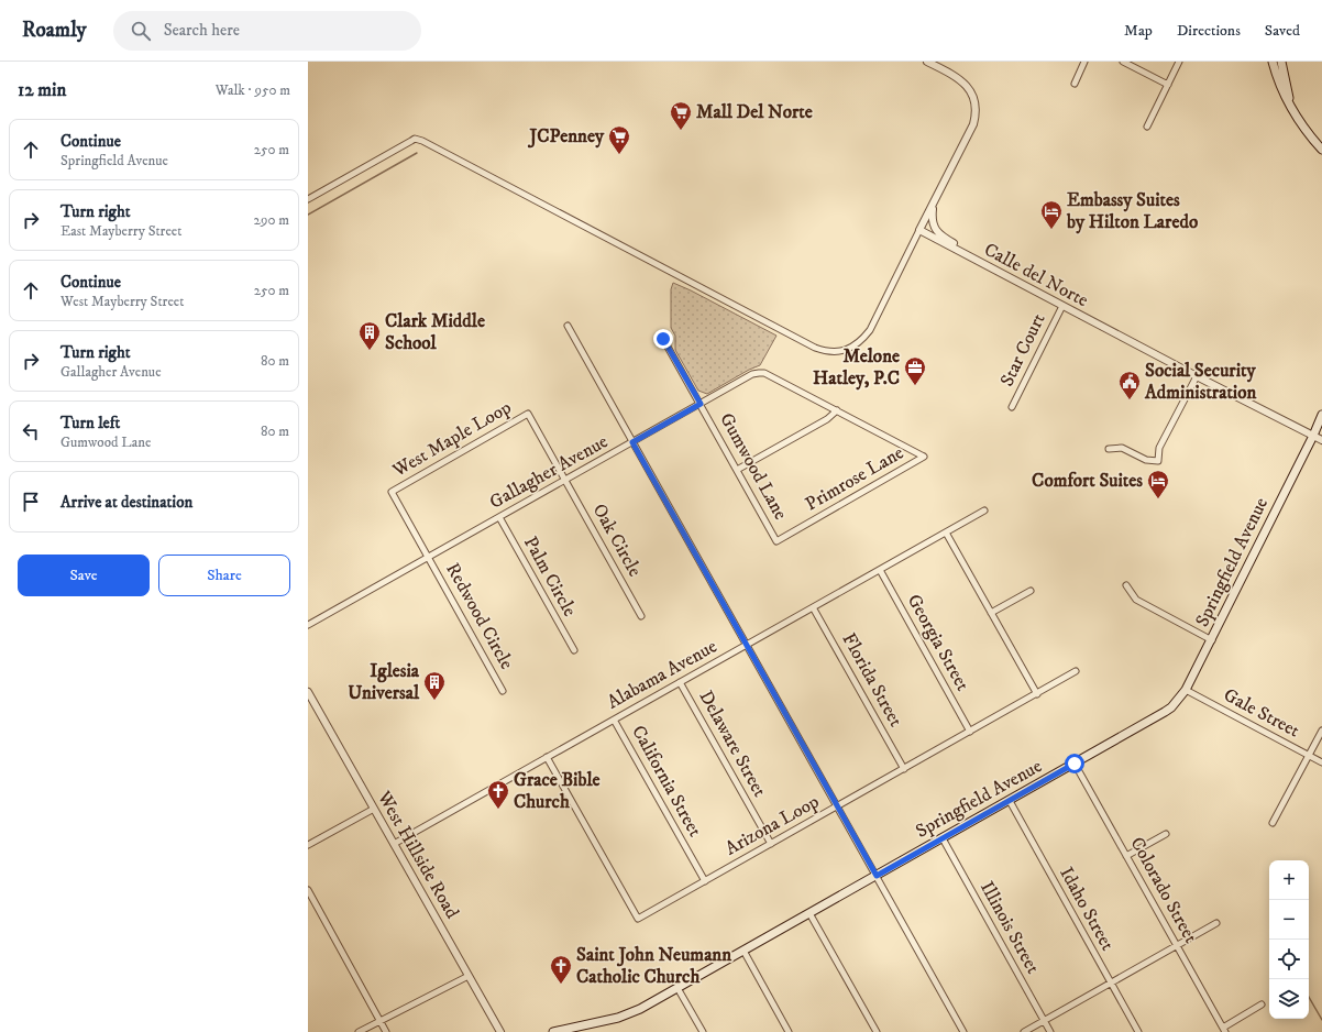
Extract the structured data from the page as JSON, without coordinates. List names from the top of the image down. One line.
{"streets":{"main road":["Springfield Avenue"],"street":["Calle del Norte","Star Court","West Maple Loop","Gumwood Lane","Gallagher Avenue","Primrose Lane","Oak Circle","Palm Circle","Redwood Circle","Georgia Street","Alabama Avenue","Florida Street","Gale Street","Delaware Street","California Street","Arizona Loop","West Hillside Road","Colorado Street","Idaho Street","Illinois Street"]},"crossings":[["Calle del Norte","Star Court"],["Calle del Norte","Springfield Avenue"],["West Maple Loop","Gallagher Avenue"],["West Maple Loop","Oak Circle"],["West Maple Loop","Redwood Circle"],["Gumwood Lane","Gallagher Avenue"],["Gumwood Lane","Primrose Lane"],["Gallagher Avenue","Primrose Lane"],["Gallagher Avenue","Oak Circle"],["Gallagher Avenue","Palm Circle"],["Gallagher Avenue","Redwood Circle"],["Springfield Avenue","Gale Street"],["Springfield Avenue","Colorado Street"],["Springfield Avenue","Idaho Street"],["Springfield Avenue","Illinois Street"],["Georgia Street","Alabama Avenue"],["Georgia Street","Arizona Loop"],["Alabama Avenue","Florida Street"],["Alabama Avenue","Delaware Street"],["Alabama Avenue","California Street"],["Alabama Avenue","Arizona Loop"],["Alabama Avenue","West Hillside Road"],["Florida Street","Arizona Loop"],["Delaware Street","Arizona Loop"],["California Street","Arizona Loop"]],"places":{"supermarket":["Mall Del Norte","JCPenney"],"hotel":["Embassy Suites by Hilton Laredo","Comfort Suites"],"building":["Clark Middle School","Iglesia Universal"],"office":["Melone Hatley, P.C"],"public building":["Social Security Administration"],"church":["Grace Bible Church","Saint John Neumann Catholic Church"]},"page":{"header":"Roamly","search":"Search here","nav":["Map","Directions","Saved"],"heading":["12 min","Walk · 950 m"],"list":[["Continue","Springfield Avenue","250 m"],["Turn right","East Mayberry Street","290 m"],["Continue","West Mayberry Street","250 m"],["Turn right","Gallagher Avenue","80 m"],["Turn left","Gumwood Lane","80 m"],"Arrive at destination"],"buttons":["Save","Share"],"map_buttons":["+","−"]}}
